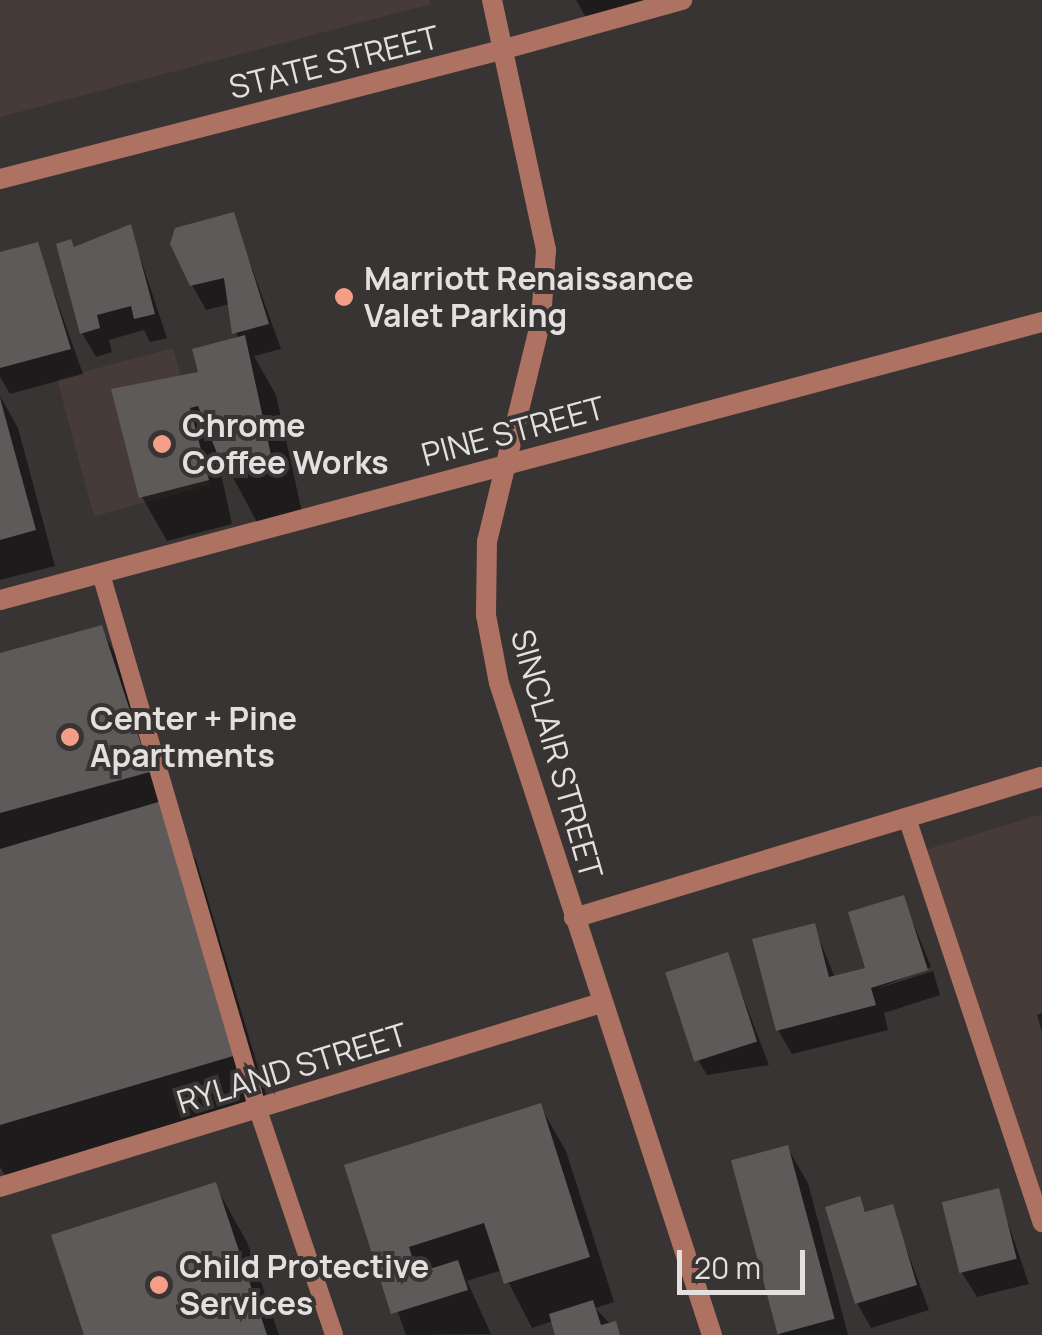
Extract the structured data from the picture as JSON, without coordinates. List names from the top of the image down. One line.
{"streets":{"street":["STATE STREET","PINE STREET","SINCLAIR STREET","RYLAND STREET"]},"crossings":[["STATE STREET","SINCLAIR STREET"],["PINE STREET","SINCLAIR STREET"],["SINCLAIR STREET","RYLAND STREET"]],"places":["Marriott Renaissance Valet Parking","Chrome Coffee Works","Center + Pine Apartments","Child Protective Services"],"scale_bar":"20 m"}
